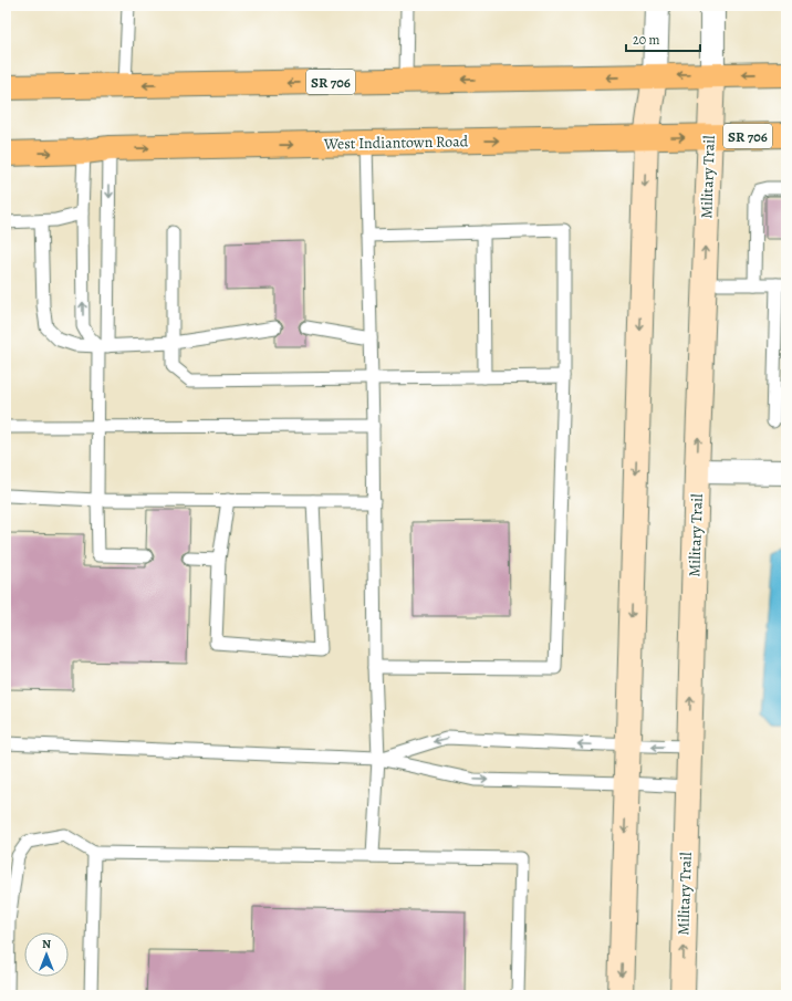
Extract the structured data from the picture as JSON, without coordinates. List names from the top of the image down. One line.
{"streets":{"main road":["SR 706","West Indiantown Road","Military Trail"]},"crossings":[["SR 706","Military Trail"],["West Indiantown Road","Military Trail"]],"scale_bar":"20 m","north":"top"}
